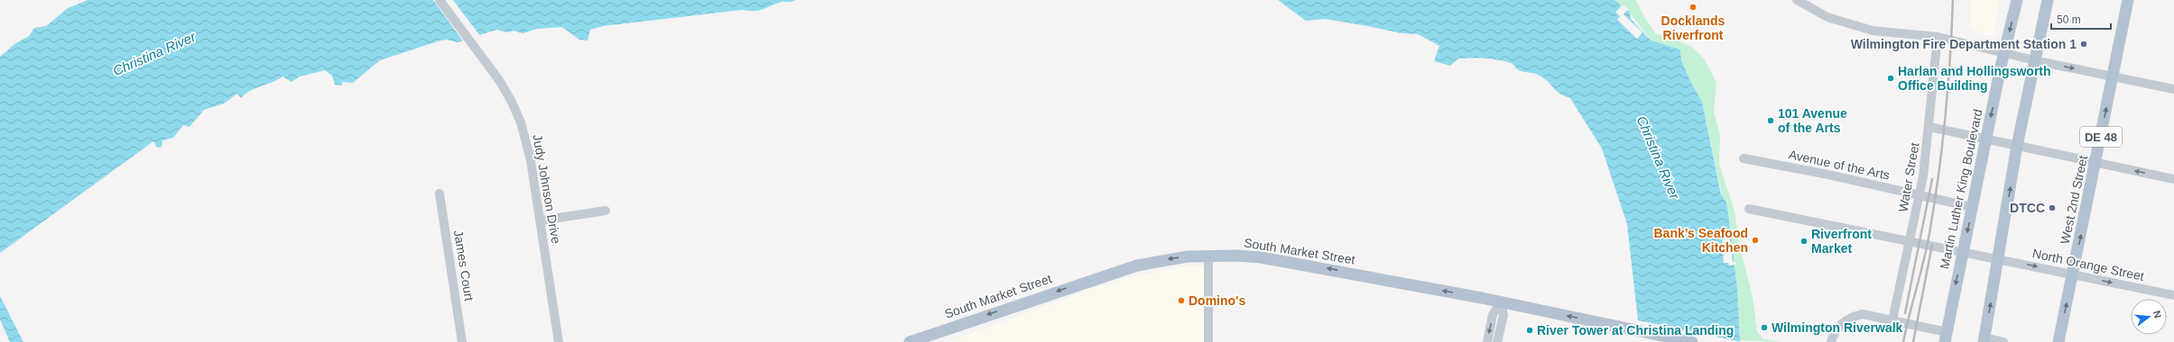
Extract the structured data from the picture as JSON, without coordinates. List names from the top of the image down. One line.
{"streets":{"main road":["DE 48","Martin Luther King Boulevard","West 2nd Street","South Market Street"],"street":["Avenue of the Arts","Water Street","Judy Johnson Drive","North Orange Street","James Court"]},"crossings":[["Avenue of the Arts","Water Street"],["Avenue of the Arts","Martin Luther King Boulevard"],["Water Street","North Orange Street"],["Martin Luther King Boulevard","North Orange Street"],["West 2nd Street","North Orange Street"]],"one_way":["South Market Street","North Orange Street"],"water":["Christina River"],"places":["Docklands Riverfront","Wilmington Fire Department Station 1","Harlan and Hollingsworth Office Building","101 Avenue of the Arts","DTCC","Bank’s Seafood Kitchen","Riverfront Market","Domino's","Wilmington Riverwalk","River Tower at Christina Landing"],"scale_bar":"50 m","north":"right"}
